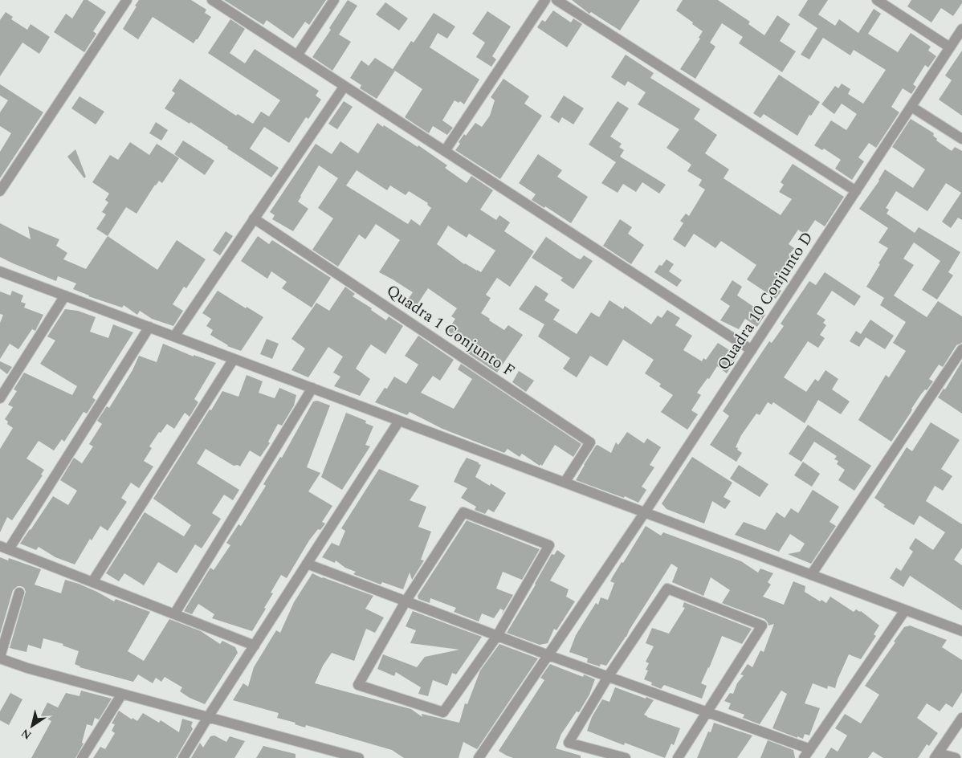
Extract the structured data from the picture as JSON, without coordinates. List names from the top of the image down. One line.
{"streets":{"street":["Quadra 10 Conjunto D","Quadra 1 Conjunto F"]},"north":"bottom left"}
